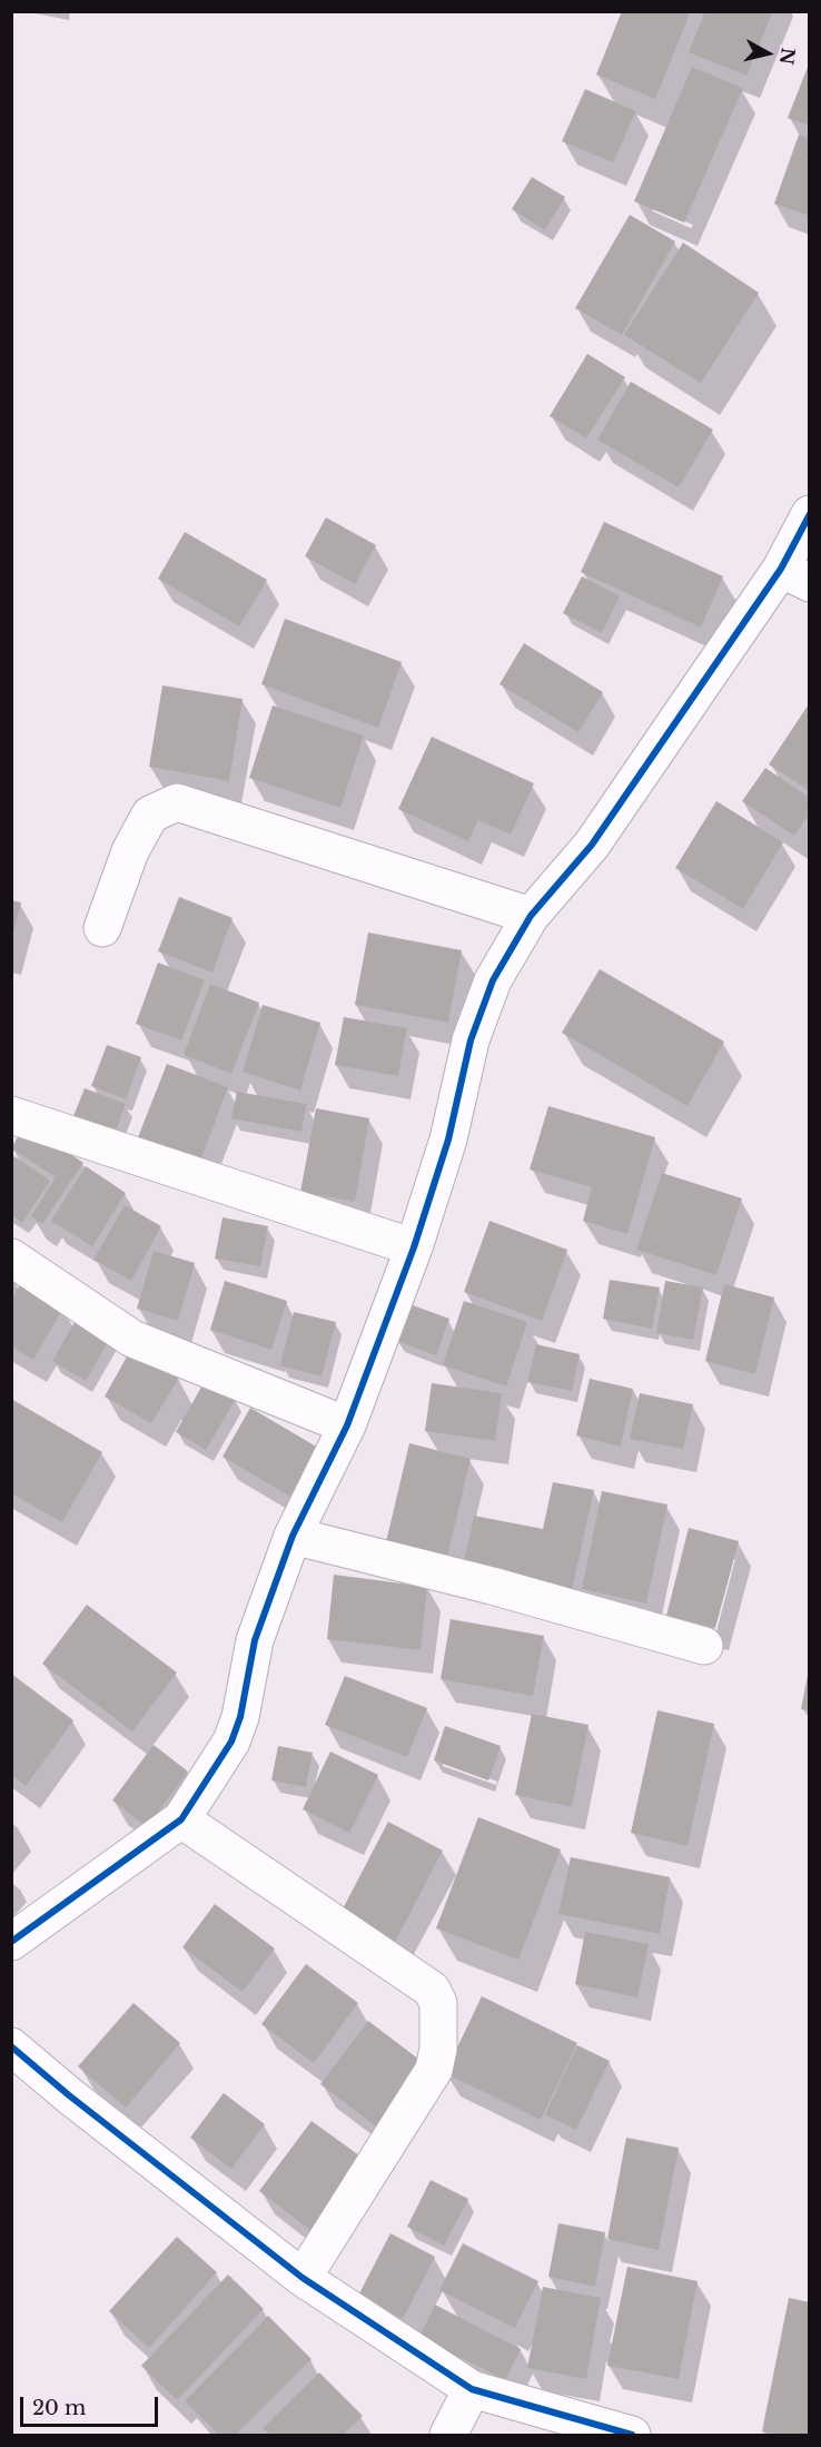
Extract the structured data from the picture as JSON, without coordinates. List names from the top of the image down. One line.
{"scale_bar":"20 m","north":"right"}
